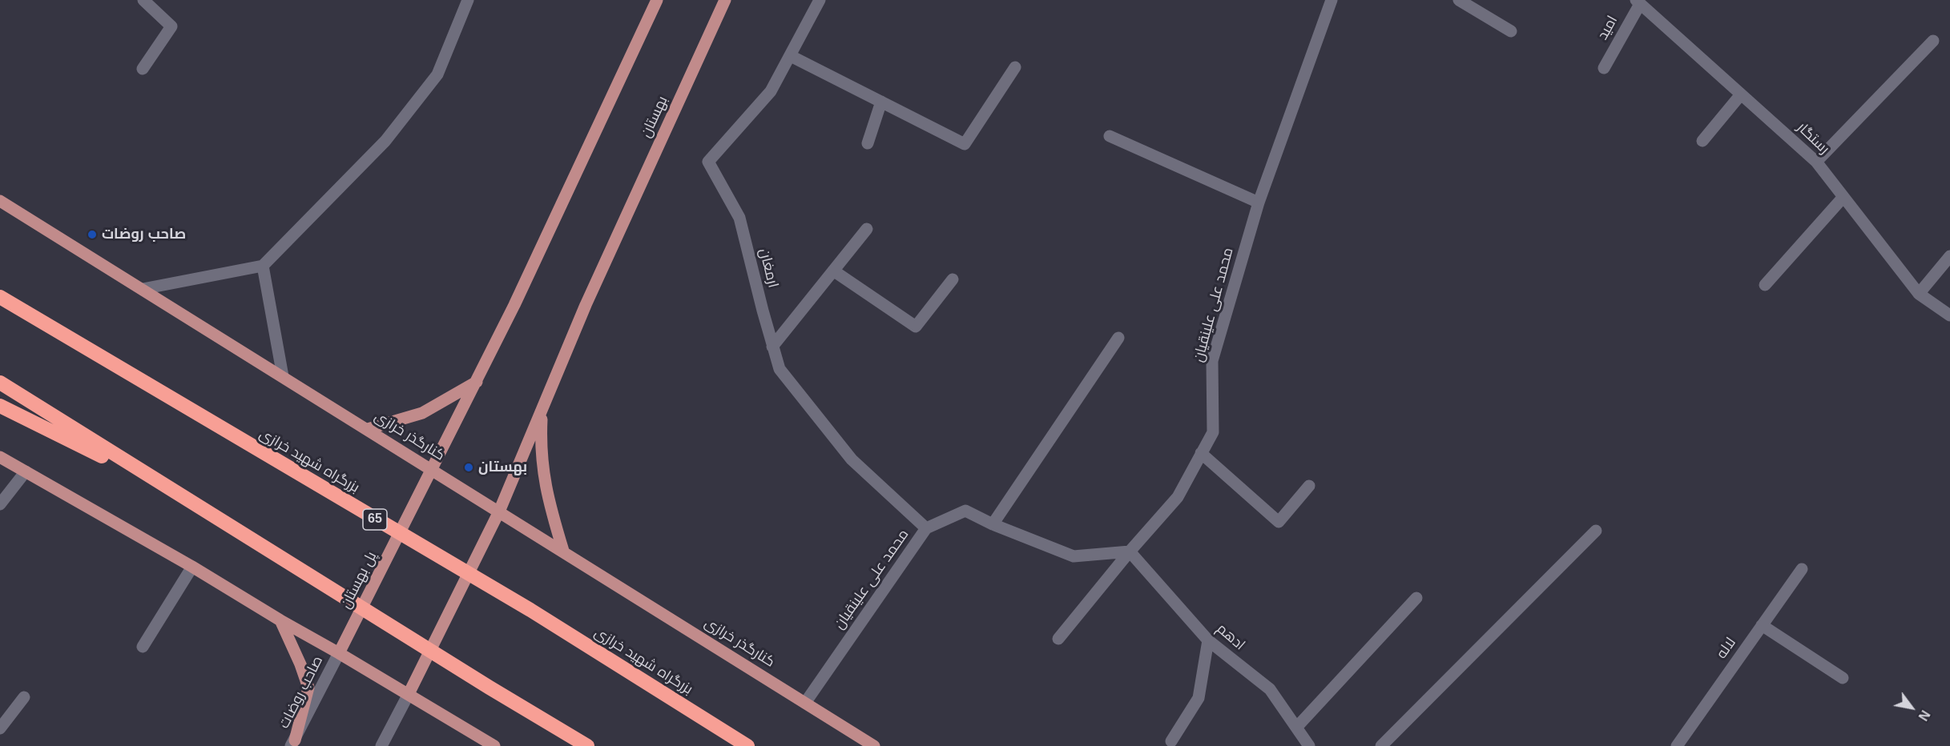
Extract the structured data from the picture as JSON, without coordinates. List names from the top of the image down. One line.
{"streets":{"highway":["بزرگراه شهید خرازی","65"],"main road":["بهستان","کنارگذر خرازی","پل بهستان"],"street":["امید","رستگار","ارمغان","محمد علی علینقیان","ادهم","لاله","صاحب روضات"]},"crossings":[["امید","رستگار"],["بهستان","کنارگذر خرازی"],["ارمغان","محمد علی علینقیان"],["محمد علی علینقیان","کنارگذر خرازی"],["محمد علی علینقیان","ادهم"],["کنارگذر خرازی","پل بهستان"],["پل بهستان","صاحب روضات"]],"places":["صاحب روضات","بهستان"],"north":"bottom right"}
